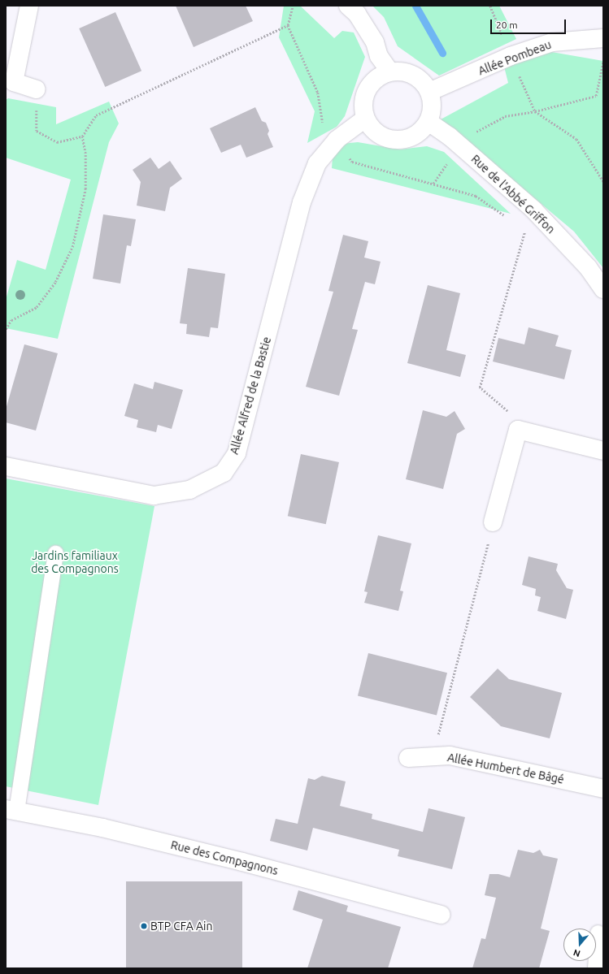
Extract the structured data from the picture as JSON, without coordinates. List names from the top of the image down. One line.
{"streets":{"street":["Allée Pombeau","Rue de l'Abbé Griffon","Allée Alfred de la Bastie","Allée Humbert de Bâgé","Rue des Compagnons"]},"crossings":[["Allée Pombeau","Rue de l'Abbé Griffon"],["Allée Pombeau","Allée Alfred de la Bastie"],["Rue de l'Abbé Griffon","Allée Alfred de la Bastie"]],"parks":["Jardins familiaux des Compagnons"],"places":["BTP CFA Ain"],"scale_bar":"20 m","north":"bottom"}
